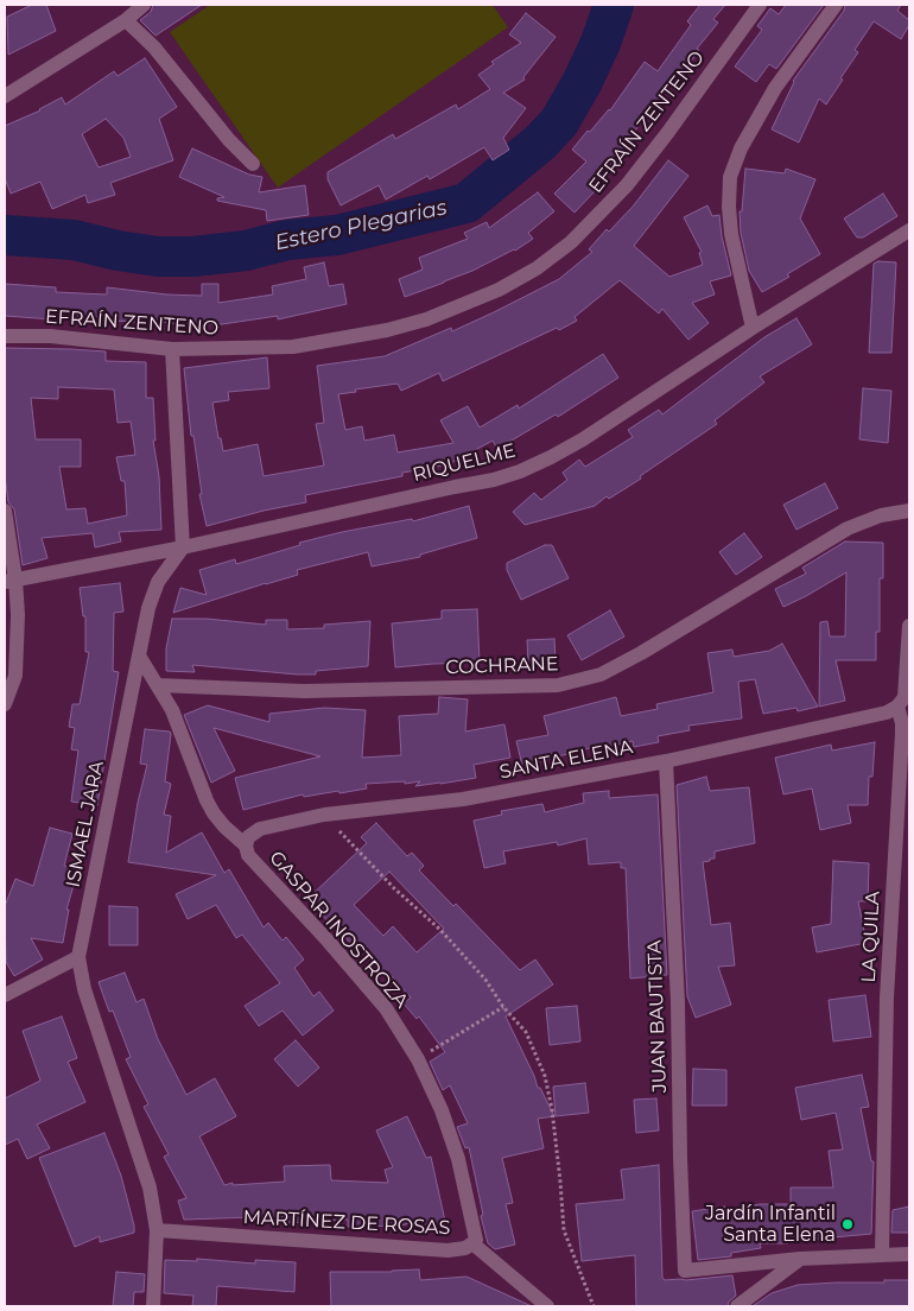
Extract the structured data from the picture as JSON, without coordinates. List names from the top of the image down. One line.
{"streets":{"street":["EFRAÍN ZENTENO","RIQUELME","COCHRANE","SANTA ELENA","ISMAEL JARA","GASPAR INOSTROZA","LA QUILA","JUAN BAUTISTA","MARTÍNEZ DE ROSAS"]},"crossings":[["RIQUELME","ISMAEL JARA"],["COCHRANE","GASPAR INOSTROZA"],["SANTA ELENA","GASPAR INOSTROZA"],["SANTA ELENA","LA QUILA"],["SANTA ELENA","JUAN BAUTISTA"],["ISMAEL JARA","GASPAR INOSTROZA"],["ISMAEL JARA","MARTÍNEZ DE ROSAS"],["GASPAR INOSTROZA","MARTÍNEZ DE ROSAS"]],"water":["Estero Plegarias"],"places":["Jardín Infantil Santa Elena"]}
